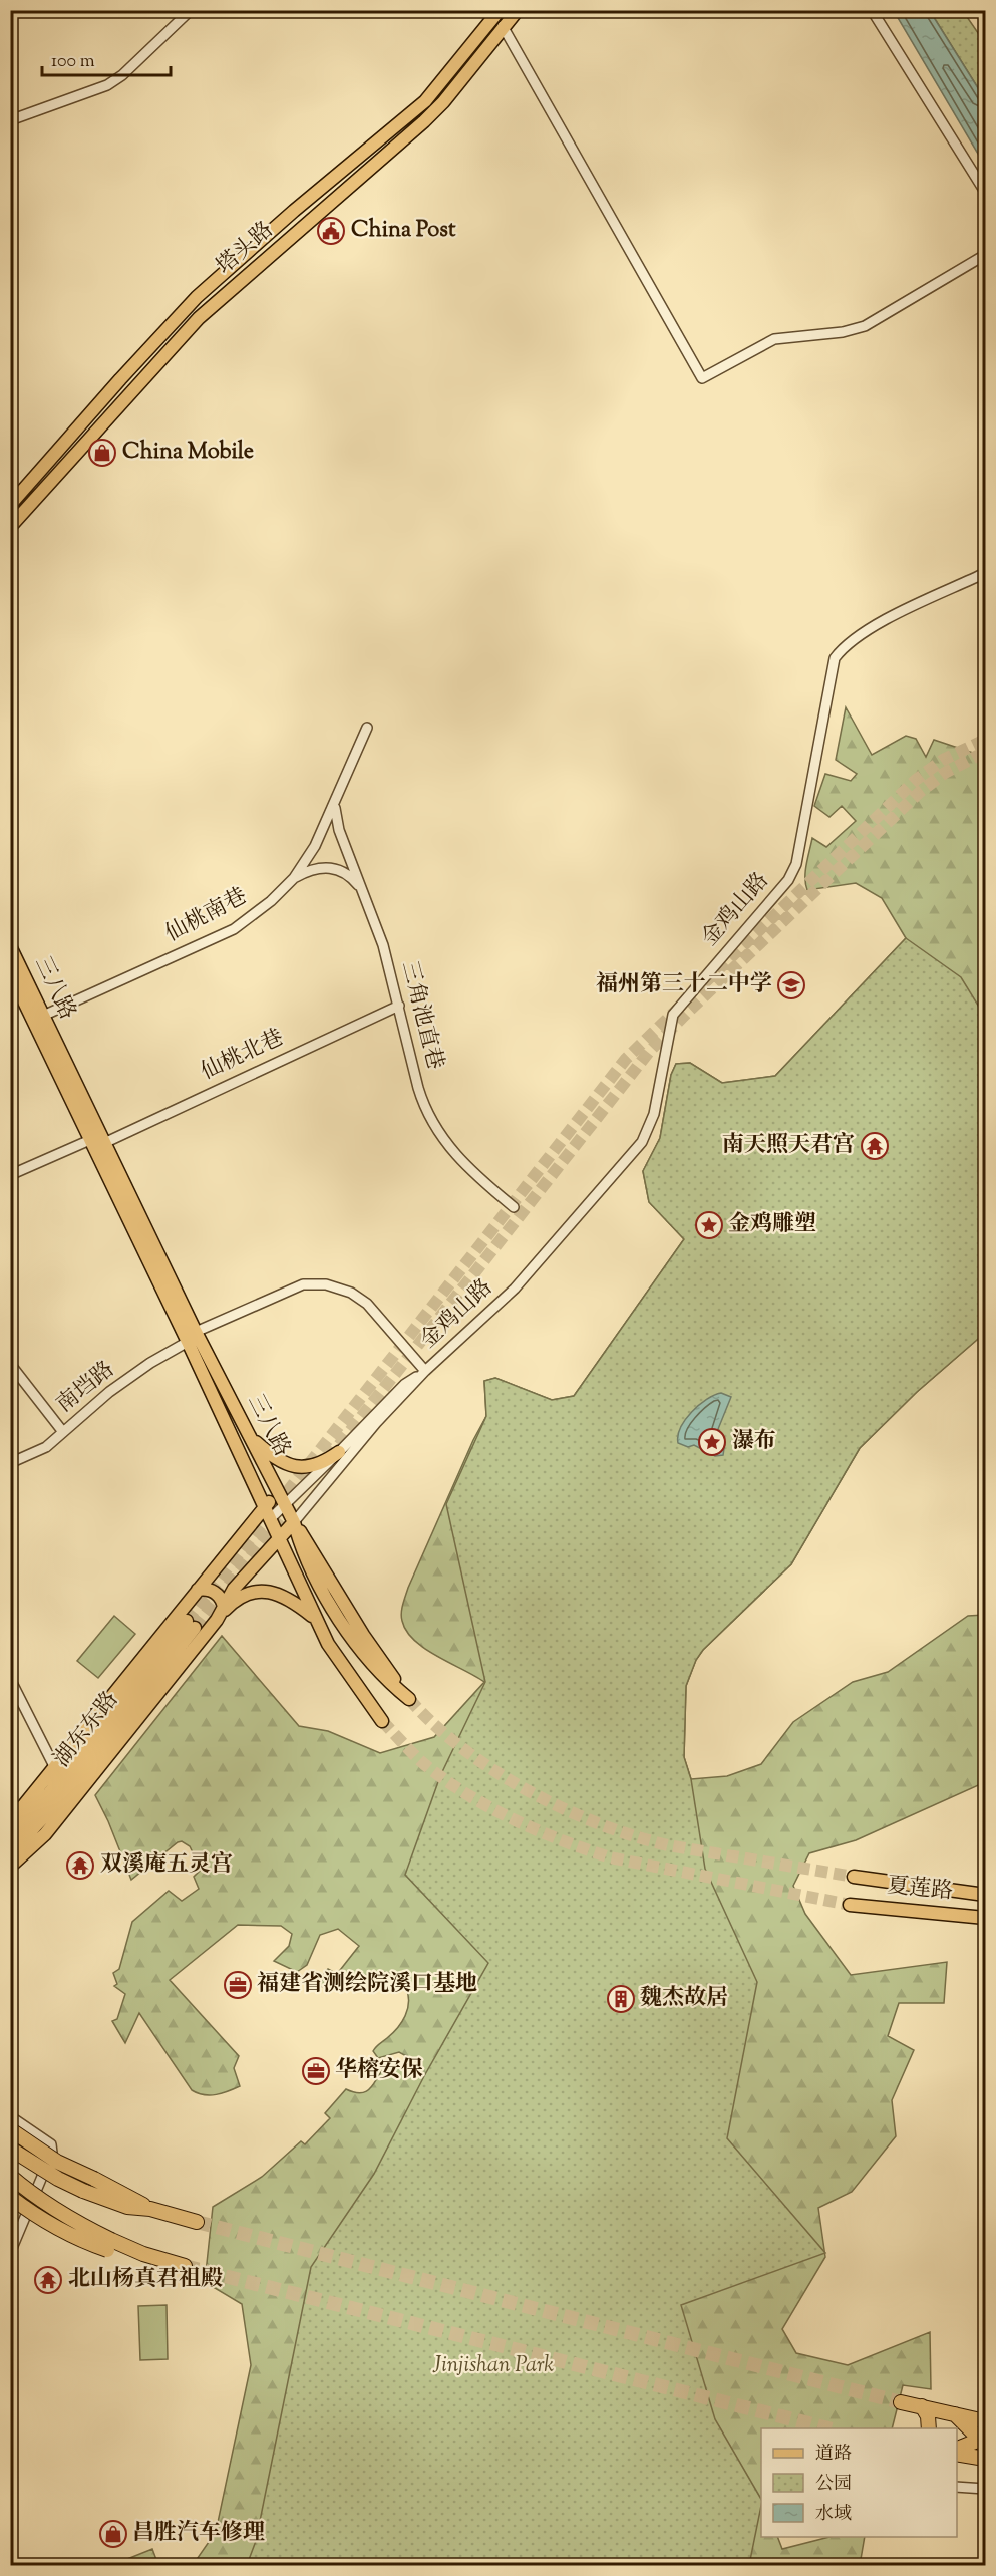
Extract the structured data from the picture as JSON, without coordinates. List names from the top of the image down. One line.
{"streets":{"main road":["塔头路","三八路","湖东东路","夏莲路"],"street":["金鸡山路","仙桃南巷","三角池直巷","仙桃北巷","南垱路"]},"crossings":[["金鸡山路","南垱路"],["仙桃南巷","三八路"],["仙桃南巷","三角池直巷"],["三八路","仙桃北巷"],["三八路","南垱路"],["三角池直巷","仙桃北巷"]],"parks":["Jinjishan Park"],"places":{"public building":["China Post"],"shop":["China Mobile","昌胜汽车修理"],"school or university":["福州第三十二中学"],"temple":["南天照天君宫","双溪庵五灵宫","北山杨真君祖殿"],"place":["金鸡雕塑","瀑布"],"office":["福建省测绘院溪口基地","华榕安保"],"building":["魏杰故居"]},"legend":["道路","公园","水域"],"scale_bar":"100 m"}
